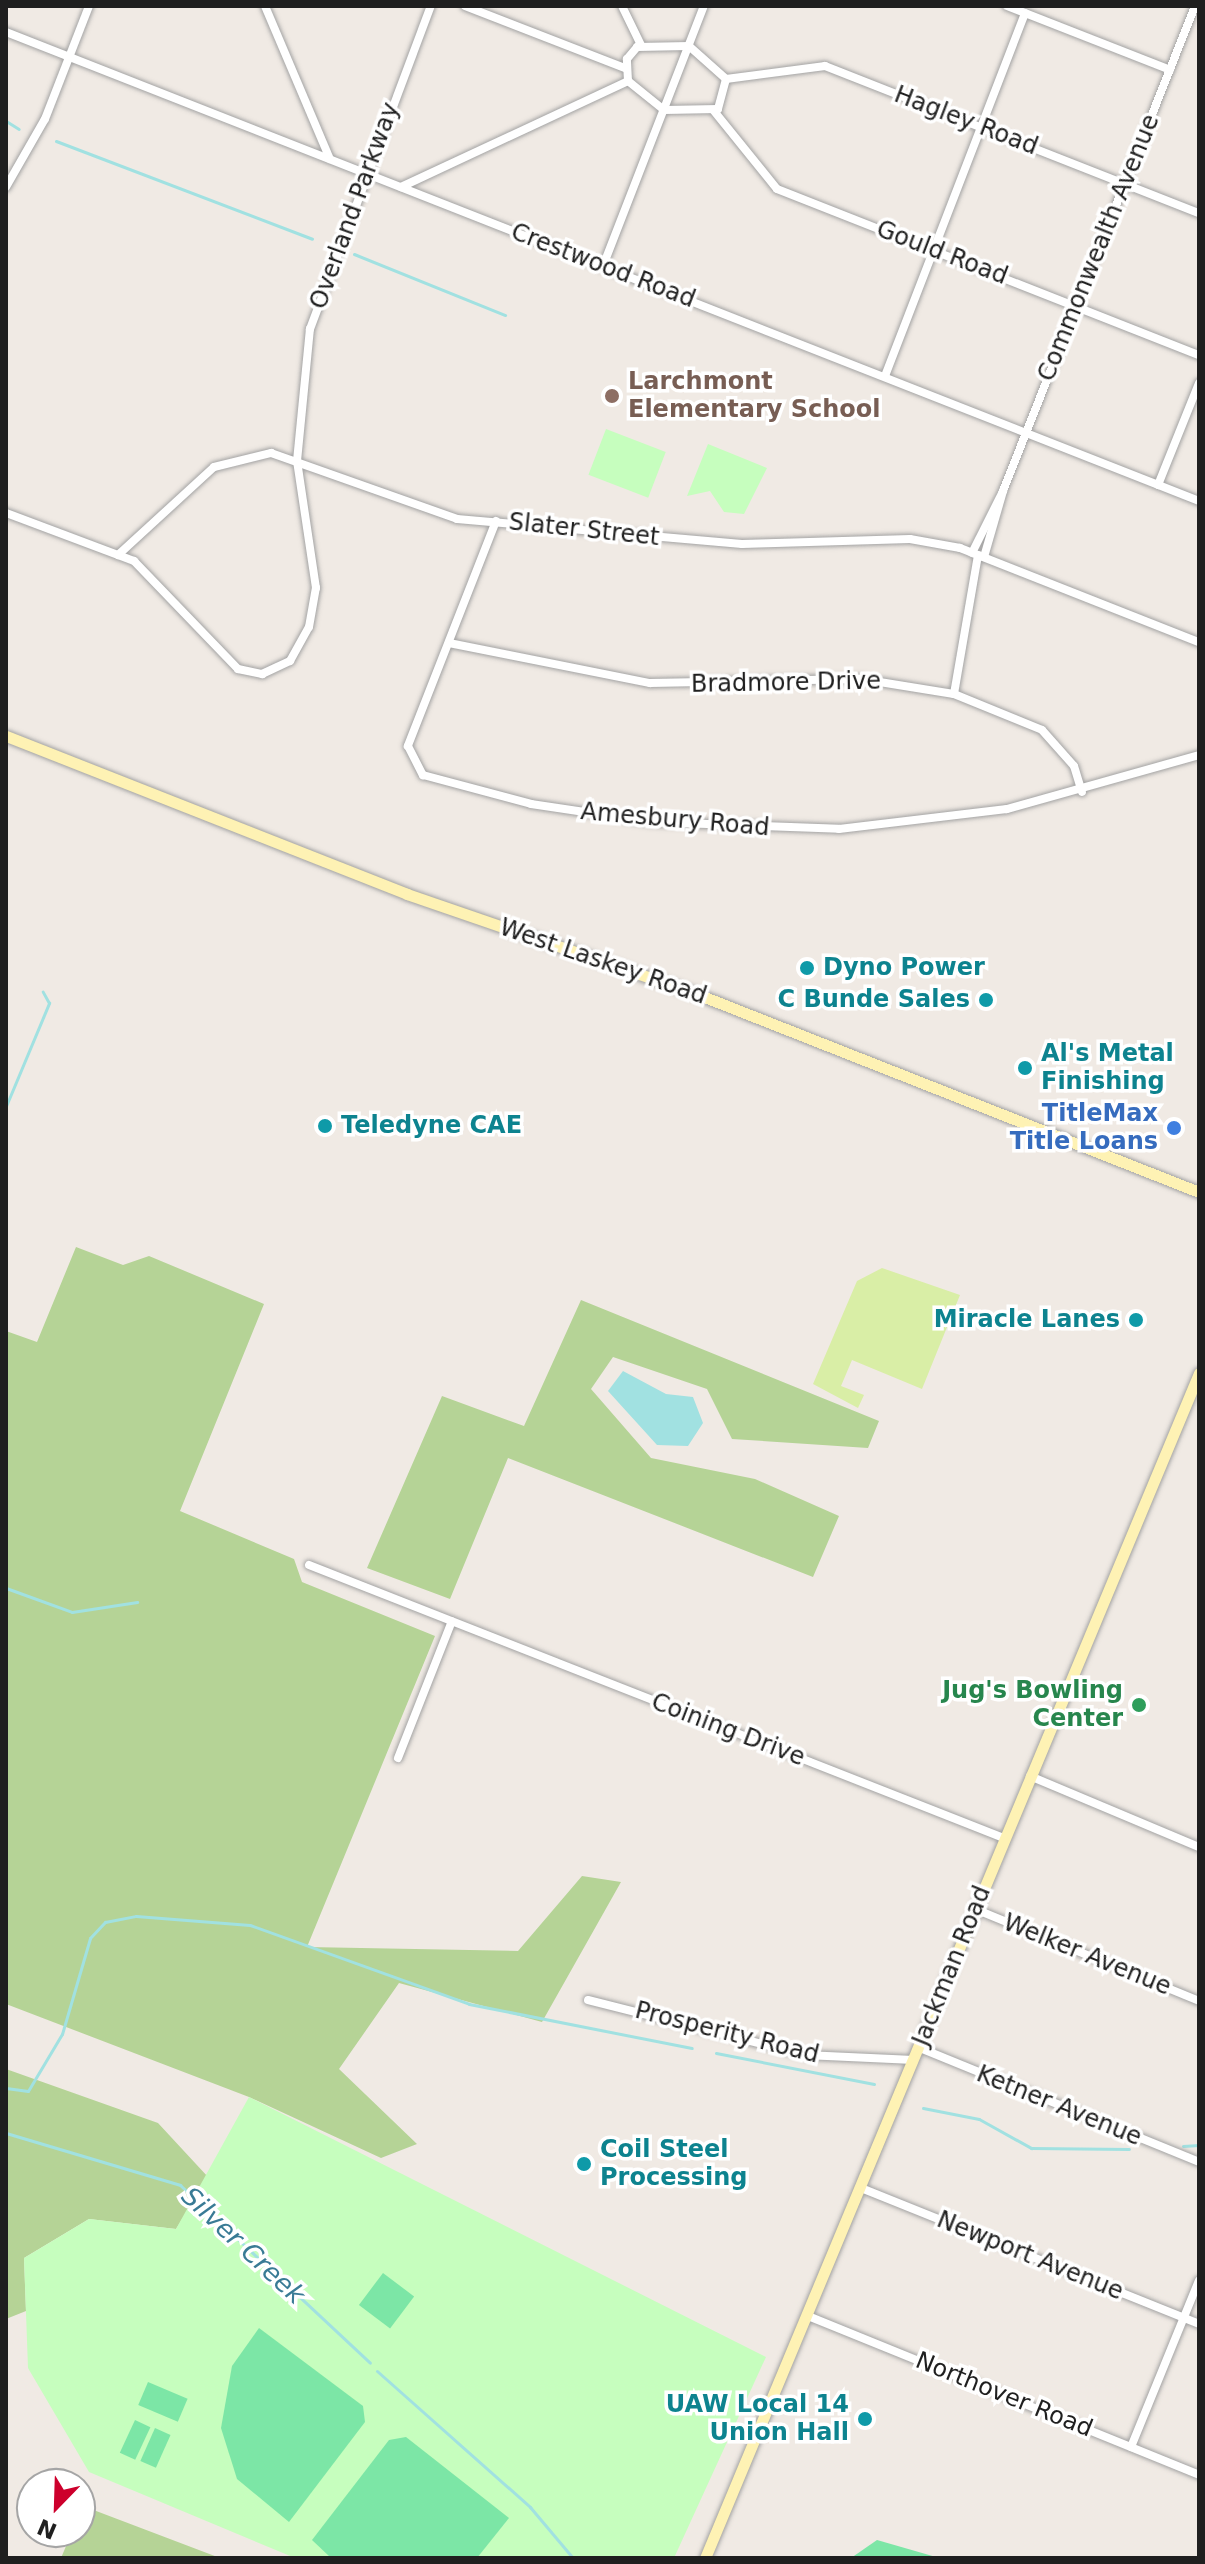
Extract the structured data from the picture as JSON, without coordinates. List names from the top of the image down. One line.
{"streets":{"main road":["West Laskey Road","Jackman Road"],"street":["Hagley Road","Overland Parkway","Commonwealth Avenue","Gould Road","Crestwood Road","Slater Street","Bradmore Drive","Amesbury Road","Coining Drive","Welker Avenue","Prosperity Road","Ketner Avenue","Newport Avenue","Northover Road"]},"crossings":[["Hagley Road","Commonwealth Avenue"],["Overland Parkway","Crestwood Road"],["Overland Parkway","Slater Street"],["Commonwealth Avenue","Gould Road"],["Commonwealth Avenue","Crestwood Road"],["Commonwealth Avenue","Slater Street"],["Commonwealth Avenue","Bradmore Drive"],["Slater Street","Amesbury Road"],["Bradmore Drive","Amesbury Road"],["Coining Drive","Jackman Road"],["Welker Avenue","Jackman Road"],["Jackman Road","Prosperity Road"],["Jackman Road","Ketner Avenue"],["Jackman Road","Newport Avenue"],["Jackman Road","Northover Road"]],"water":["Silver Creek"],"places":["Larchmont Elementary School","Dyno Power","C Bunde Sales","Al's Metal Finishing","Teledyne CAE","TitleMax Title Loans","Miracle Lanes","Jug's Bowling Center","Coil Steel Processing","UAW Local 14 Union Hall"],"north":"bottom left"}
